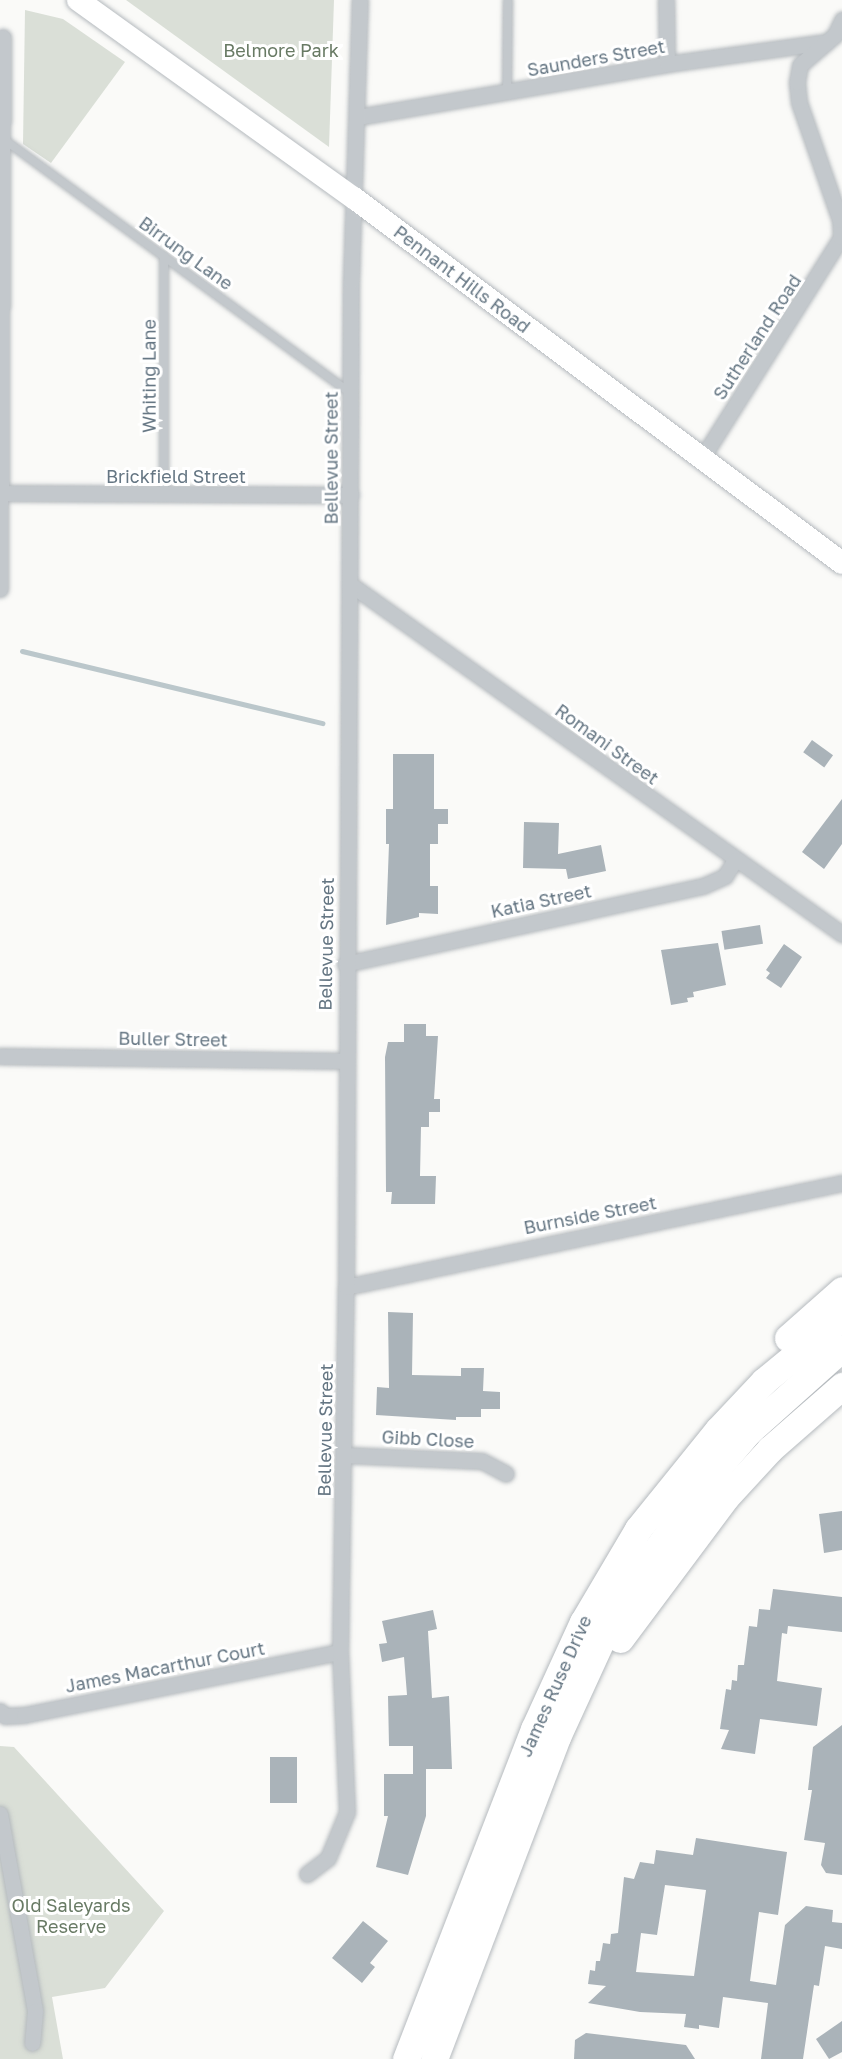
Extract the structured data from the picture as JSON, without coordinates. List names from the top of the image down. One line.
{"streets":{"highway":["James Ruse Drive"],"main road":["Pennant Hills Road"],"street":["Saunders Street","Sutherland Road","Bellevue Street","Brickfield Street","Romani Street","Katia Street","Buller Street","Burnside Street","Gibb Close","James Macarthur Court"],"lane":["Birrung Lane","Whiting Lane"]},"crossings":[["Saunders Street","Bellevue Street"],["Birrung Lane","Whiting Lane"],["Birrung Lane","Bellevue Street"],["Pennant Hills Road","Sutherland Road"],["Pennant Hills Road","Bellevue Street"],["Whiting Lane","Brickfield Street"],["Bellevue Street","Brickfield Street"],["Bellevue Street","Romani Street"],["Bellevue Street","Katia Street"],["Bellevue Street","Buller Street"],["Bellevue Street","Burnside Street"],["Bellevue Street","Gibb Close"],["Bellevue Street","James Macarthur Court"],["Romani Street","Katia Street"]],"parks":["Belmore Park","Old Saleyards Reserve"]}
